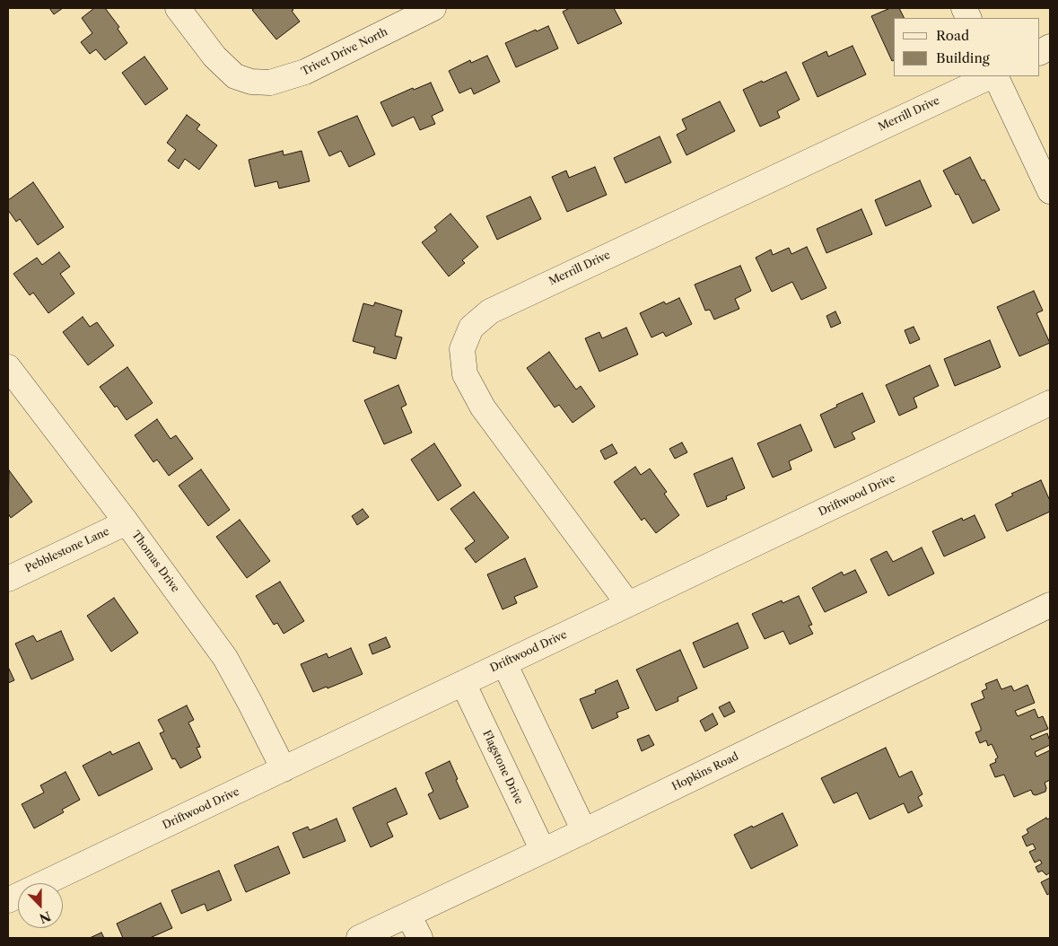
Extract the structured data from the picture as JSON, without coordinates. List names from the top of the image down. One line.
{"streets":{"street":["Trivet Drive North","Merrill Drive","Driftwood Drive","Pebblestone Lane","Thomas Drive","Flagstone Drive","Hopkins Road"]},"crossings":[["Merrill Drive","Driftwood Drive"],["Driftwood Drive","Thomas Drive"],["Driftwood Drive","Flagstone Drive"],["Pebblestone Lane","Thomas Drive"],["Flagstone Drive","Hopkins Road"]],"legend":["Road","Building"],"north":"bottom"}
